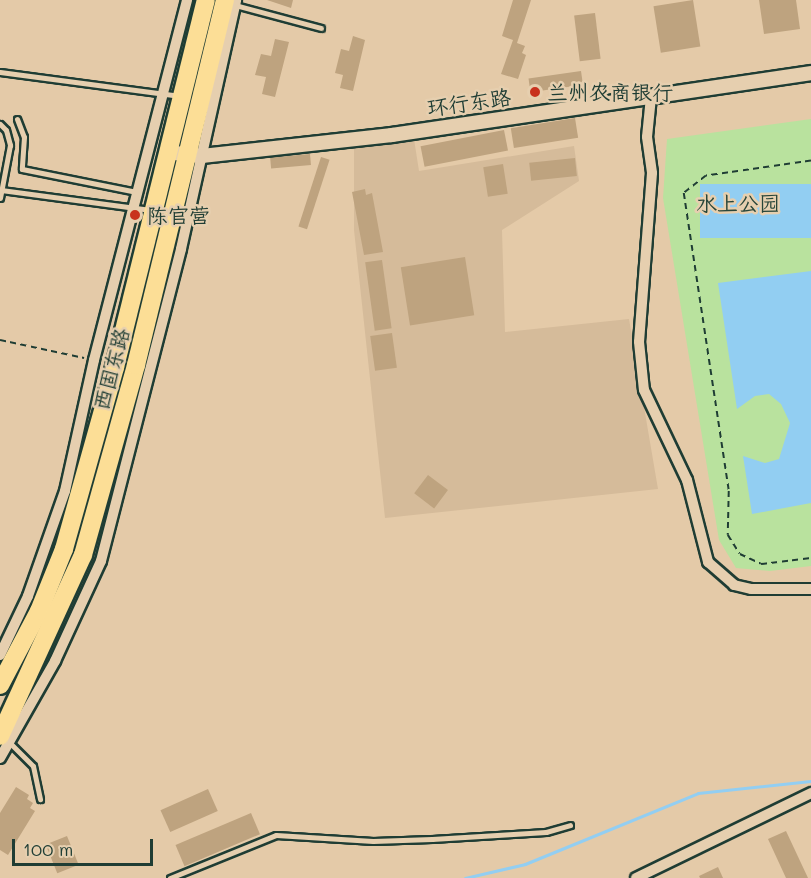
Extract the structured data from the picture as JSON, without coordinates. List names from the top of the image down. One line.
{"streets":{"main road":["西固东路"],"street":["环行东路"]},"crossings":[["环行东路","西固东路"]],"parks":["水上公园"],"places":["兰州农商银行","陈官营"],"scale_bar":"100 m"}
